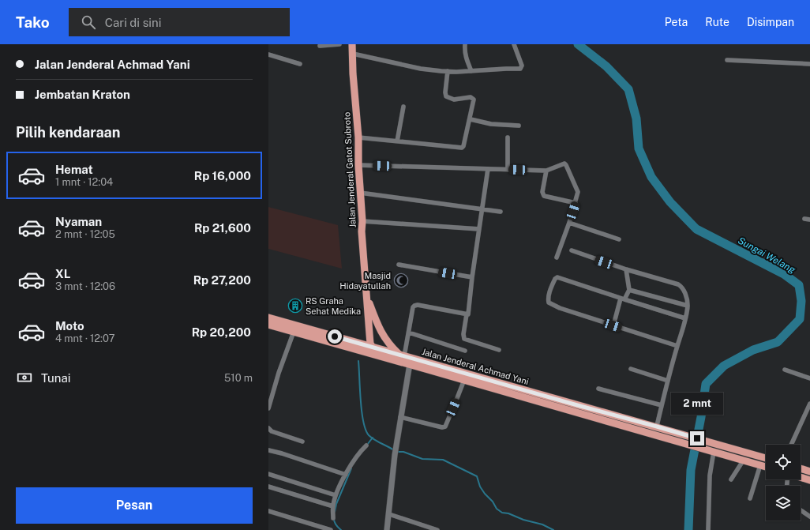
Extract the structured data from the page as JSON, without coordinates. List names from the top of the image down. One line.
{"streets":{"highway":["Jalan Jenderal Gatot Subroto","Jalan Jenderal Achmad Yani"]},"crossings":[["Jalan Jenderal Gatot Subroto","Jalan Jenderal Achmad Yani"]],"water":["Sungai Welang"],"places":{"mosque":["Masjid Hidayatullah"],"building":["RS Graha Sehat Medika"]},"page":{"header":"Tako","search":"Cari di sini","nav":["Peta","Rute","Disimpan"],"banner":["Jalan Jenderal Achmad Yani","Jembatan Kraton"],"heading":"Pilih kendaraan","list":[{"name":"Hemat","note":"1 mnt · 12:04","value":"Rp 16,000"},{"name":"Nyaman","note":"2 mnt · 12:05","value":"Rp 21,600"},{"name":"XL","note":"3 mnt · 12:06","value":"Rp 27,200"},{"name":"Moto","note":"4 mnt · 12:07","value":"Rp 20,200"}],"pay":["Tunai","510 m"],"bubble":"2 mnt","buttons":"Pesan"}}
